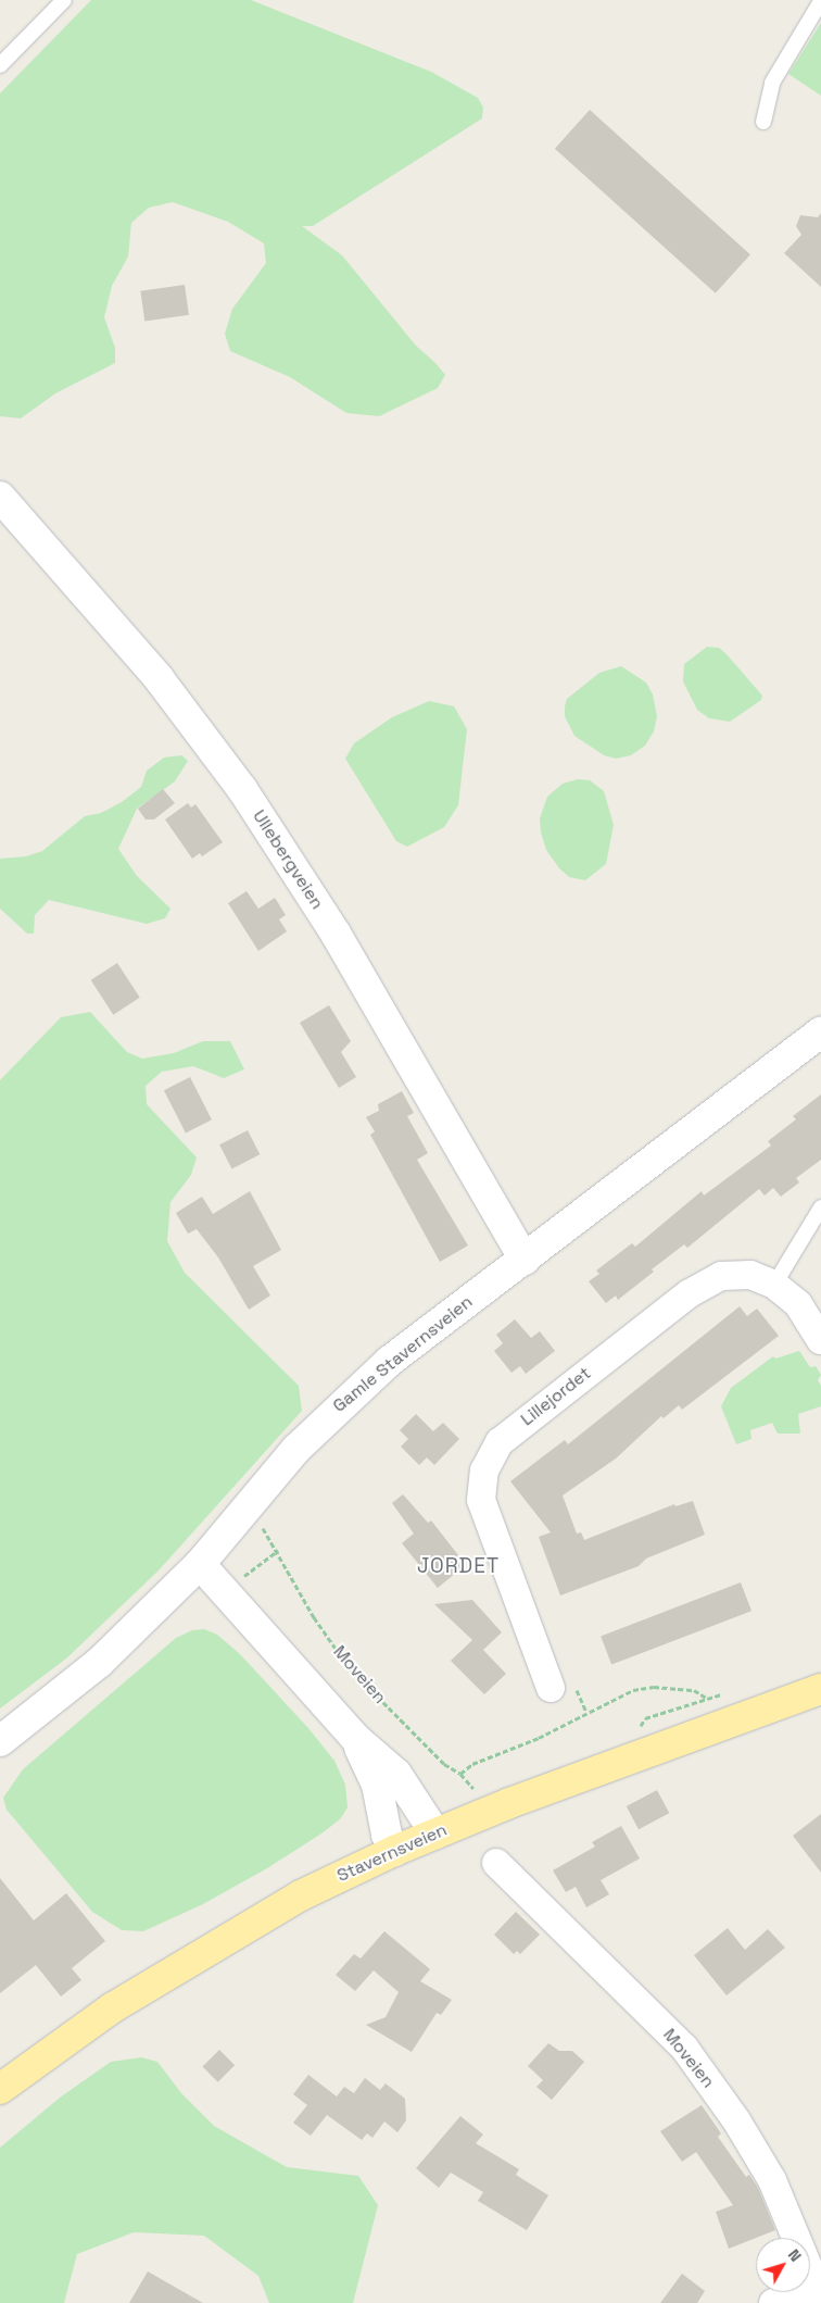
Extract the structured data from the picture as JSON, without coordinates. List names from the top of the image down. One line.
{"streets":{"main road":["Stavernsveien"],"street":["Ullebergveien","Gamle Stavernsveien","Lillejordet","Moveien"]},"crossings":[["Ullebergveien","Gamle Stavernsveien"],["Gamle Stavernsveien","Moveien"]],"districts":["JORDET"],"north":"top right"}
